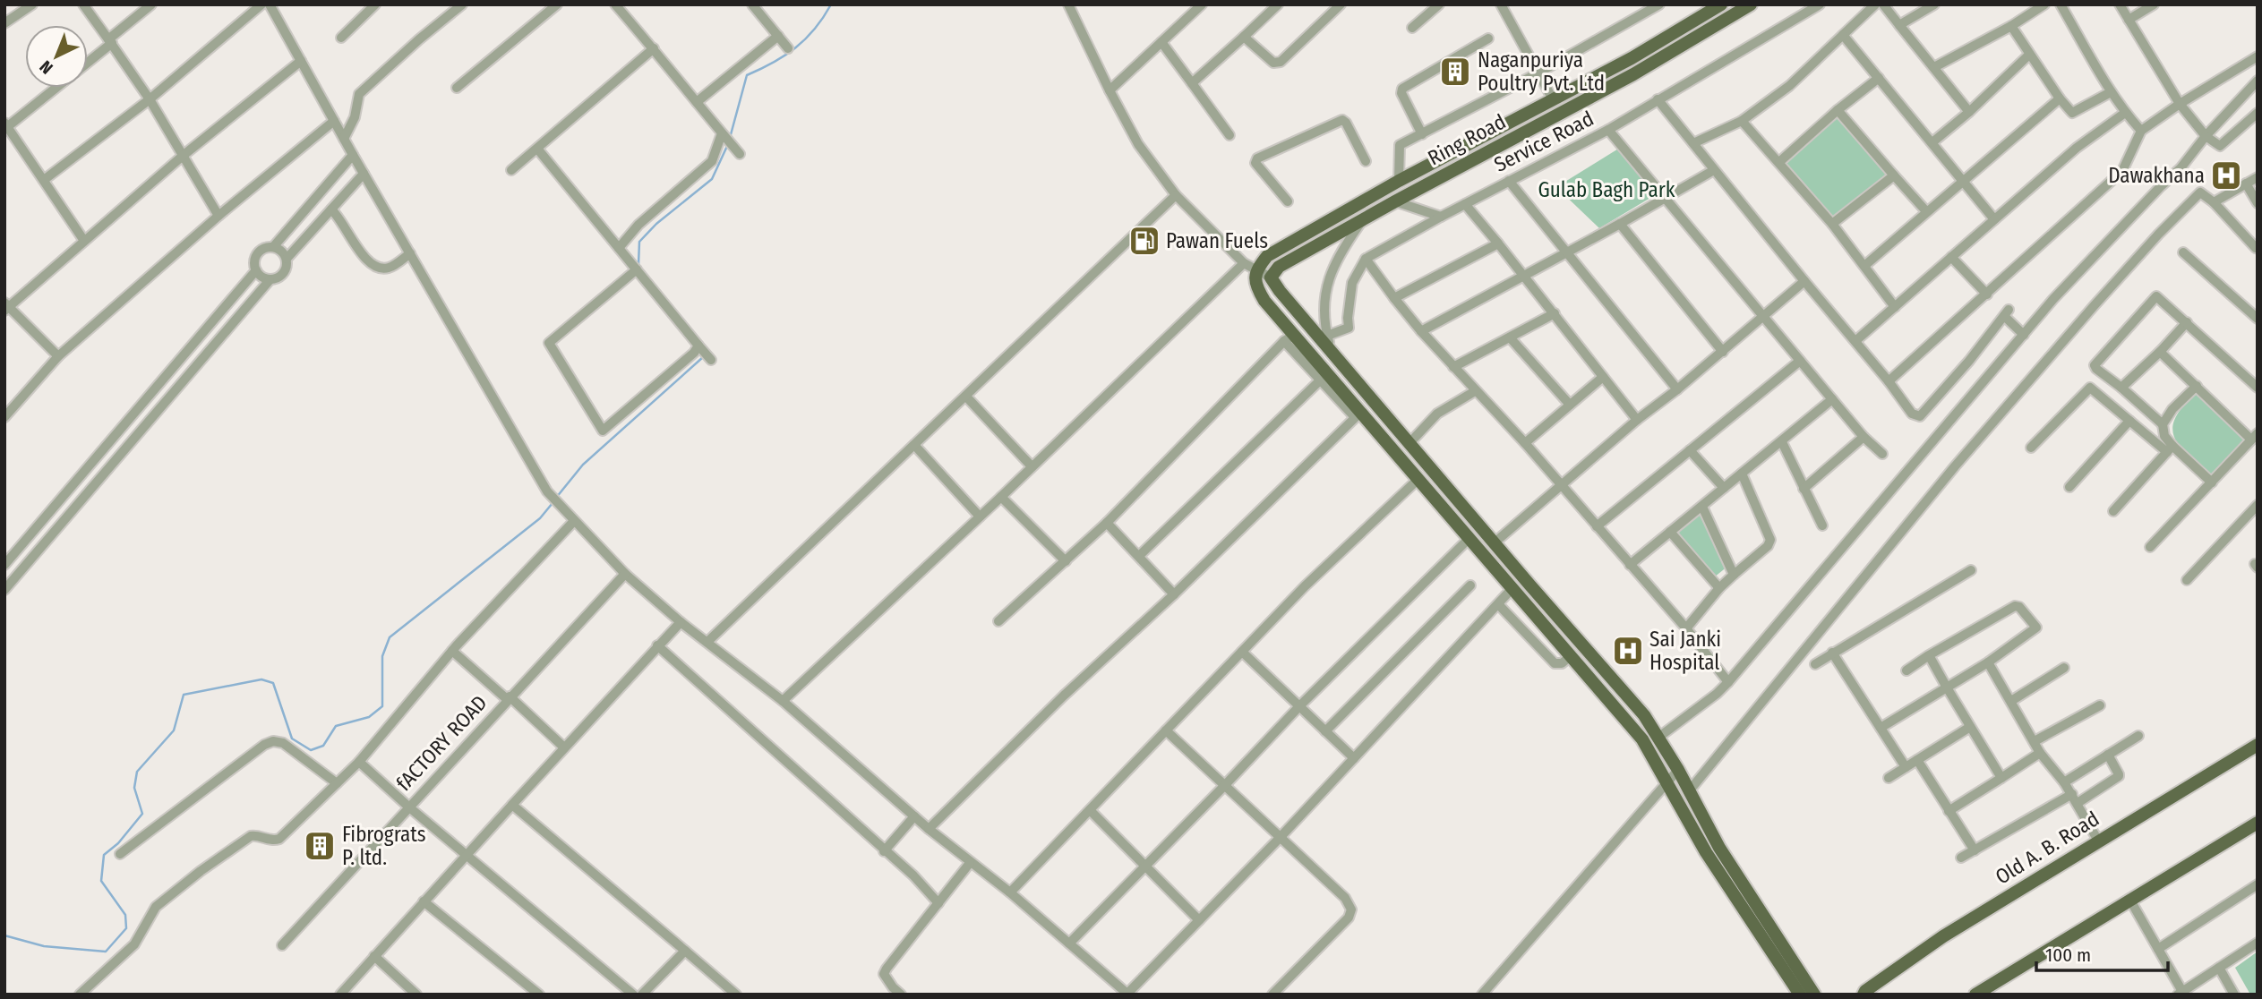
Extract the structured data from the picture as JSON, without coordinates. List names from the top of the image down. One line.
{"streets":{"main road":["Ring Road","Old A. B. Road"],"street":["Service Road","fACTORY ROAD"]},"parks":["Gulab Bagh Park"],"places":{"building":["Naganpuriya Poultry Pvt. Ltd","Fibrograts P. ltd."],"hospital":["Dawakhana","Sai Janki Hospital"],"fuel station":["Pawan Fuels"]},"scale_bar":"100 m","north":"bottom left"}
